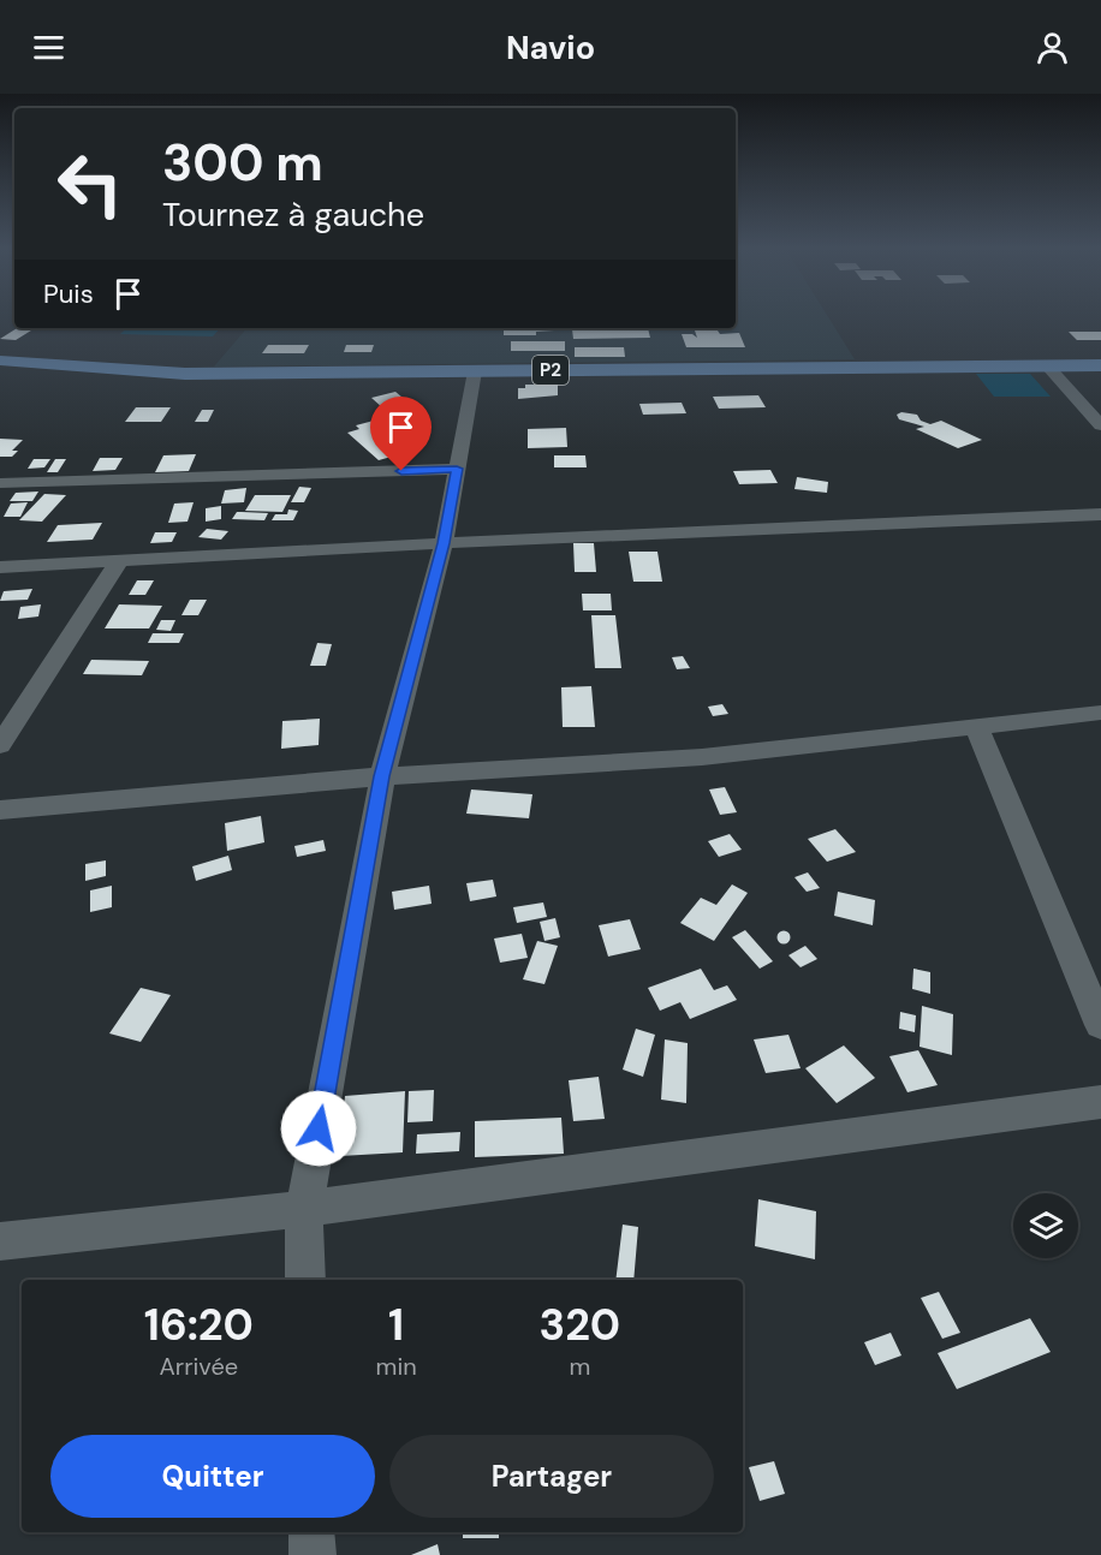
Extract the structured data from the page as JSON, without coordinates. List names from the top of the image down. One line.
{"streets":{"main road":["P2"]},"page":{"header":"Navio","turn":["300 m","Tournez à gauche"],"then":"Puis","eta":["16:20","Arrivée","1","min","320","m"],"buttons":["Quitter","Partager"]}}
